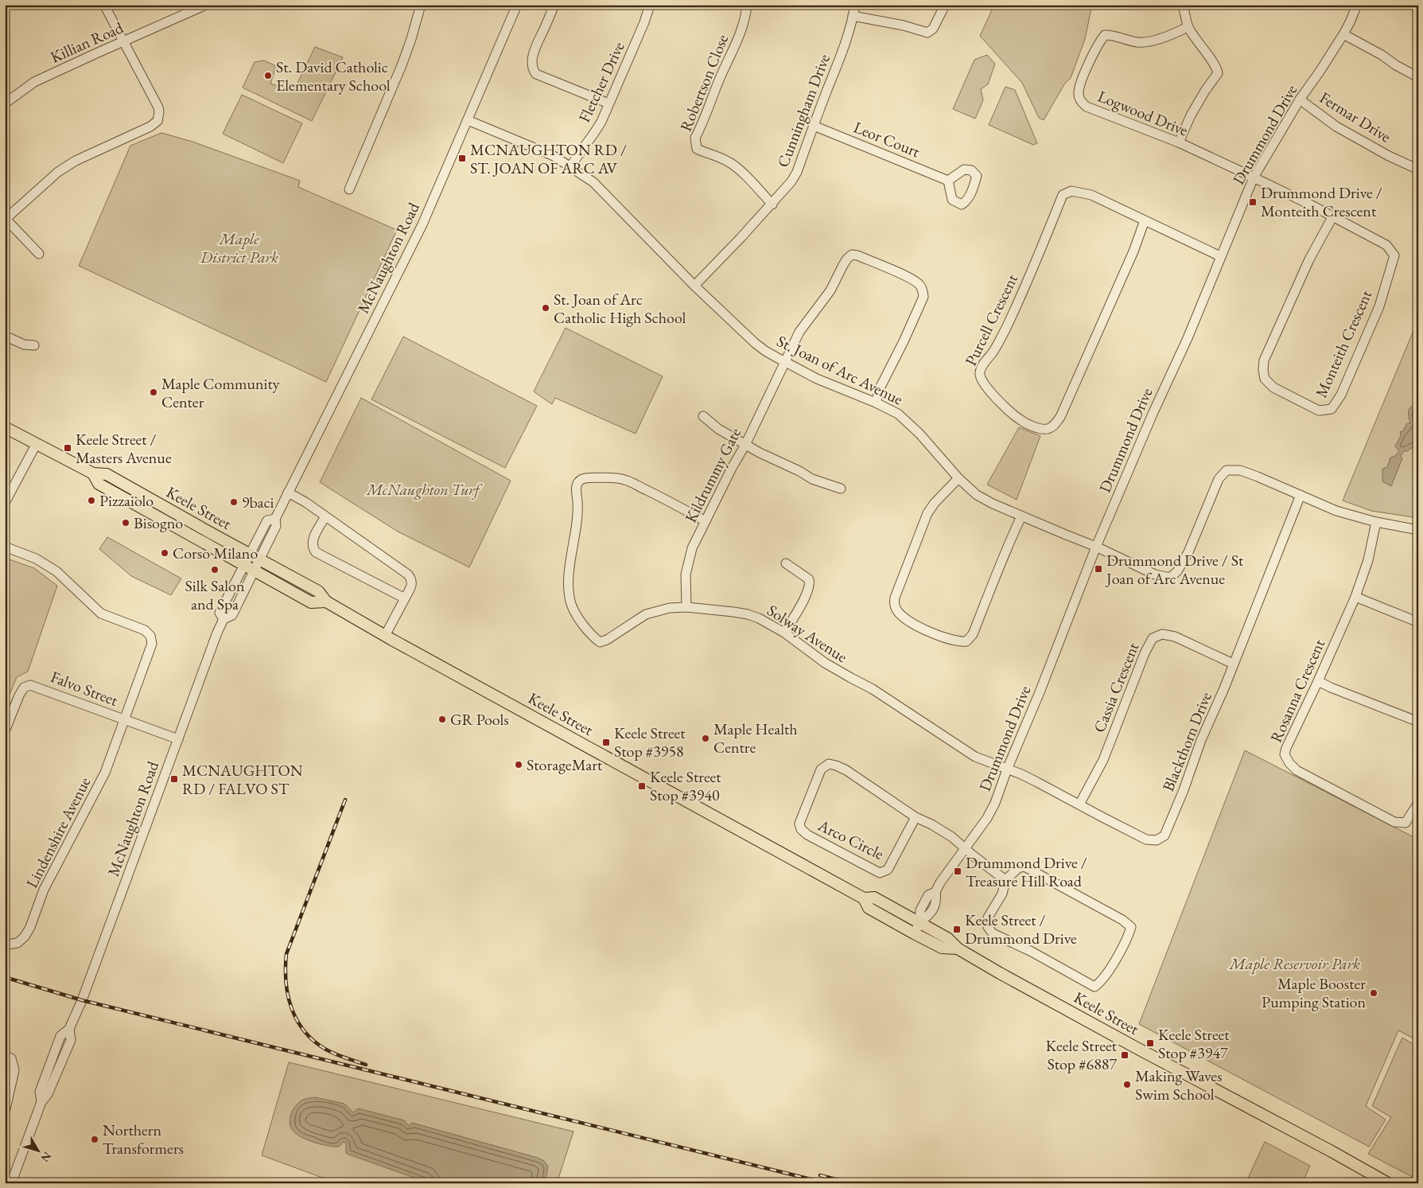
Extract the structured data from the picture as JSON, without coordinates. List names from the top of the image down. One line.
{"streets":{"main road":["Keele Street"],"street":["Killian Road","Fletcher Drive","Robertson Close","Cunningham Drive","Logwood Drive","Fermar Drive","Drummond Drive","Leor Court","McNaughton Road","Purcell Crescent","Monteith Crescent","St. Joan of Arc Avenue","Kildrummy Gate","Solway Avenue","Cassia Crescent","Falvo Street","Rosanna Crescent","Blackthorn Drive","Lindenshire Avenue","Arco Circle"]},"crossings":[["Fletcher Drive","St. Joan of Arc Avenue"],["Robertson Close","Cunningham Drive"],["Cunningham Drive","Leor Court"],["Cunningham Drive","St. Joan of Arc Avenue"],["Logwood Drive","Drummond Drive"],["Logwood Drive","Monteith Crescent"],["Fermar Drive","Drummond Drive"],["Drummond Drive","Purcell Crescent"],["Drummond Drive","Monteith Crescent"],["Drummond Drive","St. Joan of Arc Avenue"],["Drummond Drive","Keele Street"],["Drummond Drive","Solway Avenue"],["Drummond Drive","Blackthorn Drive"],["Drummond Drive","Arco Circle"],["McNaughton Road","St. Joan of Arc Avenue"],["McNaughton Road","Keele Street"],["McNaughton Road","Falvo Street"],["St. Joan of Arc Avenue","Kildrummy Gate"],["St. Joan of Arc Avenue","Rosanna Crescent"],["St. Joan of Arc Avenue","Blackthorn Drive"],["Kildrummy Gate","Solway Avenue"],["Solway Avenue","Blackthorn Drive"],["Cassia Crescent","Blackthorn Drive"],["Falvo Street","Lindenshire Avenue"]],"parks":["Maple District Park","McNaughton Turf","Maple Reservoir Park"],"places":{"other":["St. David Catholic Elementary School","St. Joan of Arc Catholic High School","Maple Community Center","Pizzaiolo","9baci","Bisogno","Corso Milano","Silk Salon and Spa","GR Pools","Maple Health Centre","StorageMart","Maple Booster Pumping Station","Making Waves Swim School","Northern Transformers"],"transit":["MCNAUGHTON RD / ST. JOAN OF ARC AV","Drummond Drive / Monteith Crescent","Keele Street / Masters Avenue","Drummond Drive / St Joan of Arc Avenue","Keele Street Stop #3958","MCNAUGHTON RD / FALVO ST","Keele Street Stop #3940","Drummond Drive / Treasure Hill Road","Keele Street / Drummond Drive","Keele Street Stop #3947","Keele Street Stop #6887"]},"north":"bottom right"}
